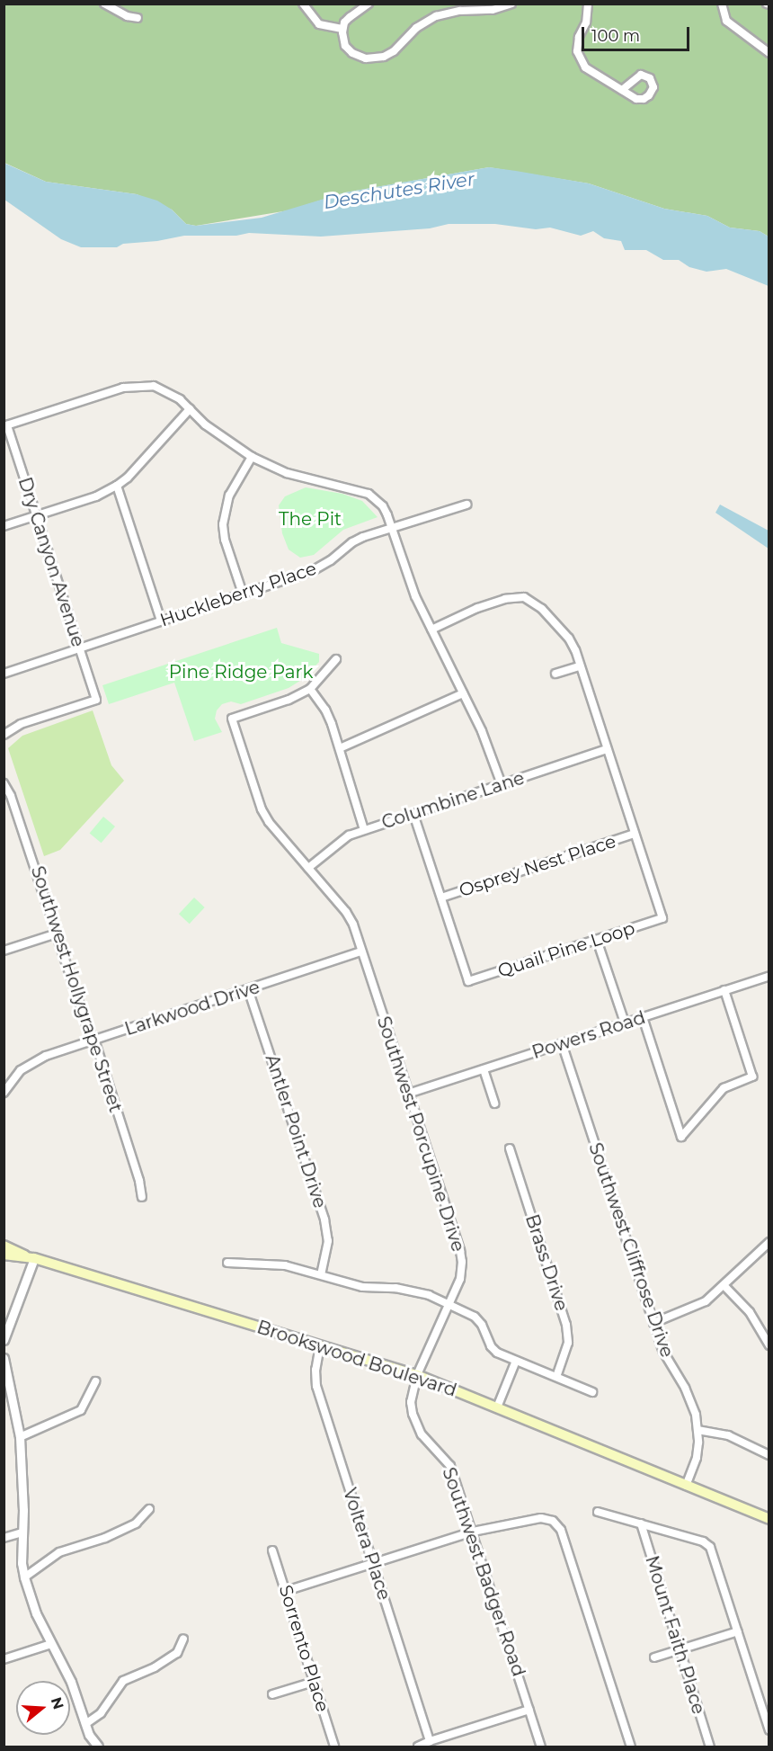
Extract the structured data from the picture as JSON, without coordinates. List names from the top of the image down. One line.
{"streets":{"main road":["Brookswood Boulevard"],"street":["Dry Canyon Avenue","Huckleberry Place","Columbine Lane","Osprey Nest Place","Quail Pine Loop","Southwest Hollygrape Street","Larkwood Drive","Powers Road","Antler Point Drive","Southwest Porcupine Drive","Southwest Cliffrose Drive","Brass Drive","Voltera Place","Southwest Badger Road","Mount Faith Place","Sorrento Place"]},"crossings":[["Dry Canyon Avenue","Huckleberry Place"],["Columbine Lane","Quail Pine Loop"],["Columbine Lane","Southwest Porcupine Drive"],["Osprey Nest Place","Quail Pine Loop"],["Southwest Hollygrape Street","Larkwood Drive"],["Larkwood Drive","Antler Point Drive"],["Larkwood Drive","Southwest Porcupine Drive"],["Powers Road","Southwest Porcupine Drive"],["Powers Road","Southwest Cliffrose Drive"],["Southwest Porcupine Drive","Brookswood Boulevard"],["Southwest Porcupine Drive","Southwest Badger Road"],["Southwest Cliffrose Drive","Brookswood Boulevard"],["Brookswood Boulevard","Voltera Place"],["Brookswood Boulevard","Southwest Badger Road"]],"water":["Deschutes River"],"parks":["The Pit","Pine Ridge Park"],"scale_bar":"100 m","north":"right"}
